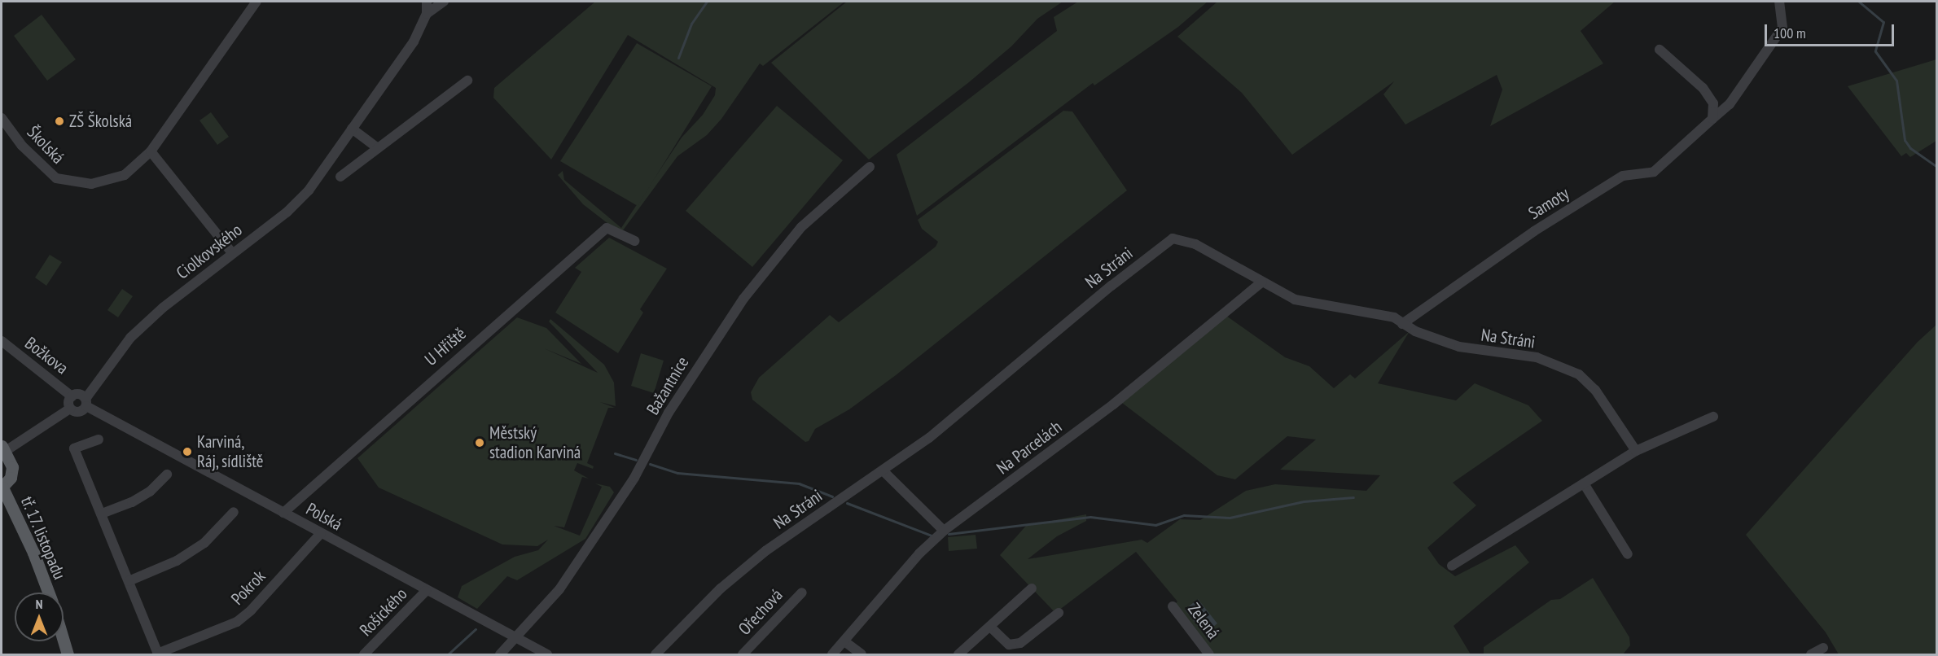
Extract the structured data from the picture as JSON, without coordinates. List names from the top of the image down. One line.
{"streets":{"main road":["tř. 17. listopadu"],"street":["Školská","Samoty","Ciolkovského","Na Stráni","U Hřiště","Božkova","Bažantnice","Na Parcelách","Polská","Pokrok","Rošického","Ořechová","Zelená"]},"crossings":[["Samoty","Na Stráni"],["Ciolkovského","Polská"],["Na Stráni","Na Parcelách"],["U Hřiště","Polská"],["Bažantnice","Polská"],["Polská","Pokrok"],["Polská","Rošického"]],"places":["ZŠ Školská","Městský stadion Karviná","Karviná, Ráj, sídliště"],"scale_bar":"100 m","north":"top"}
